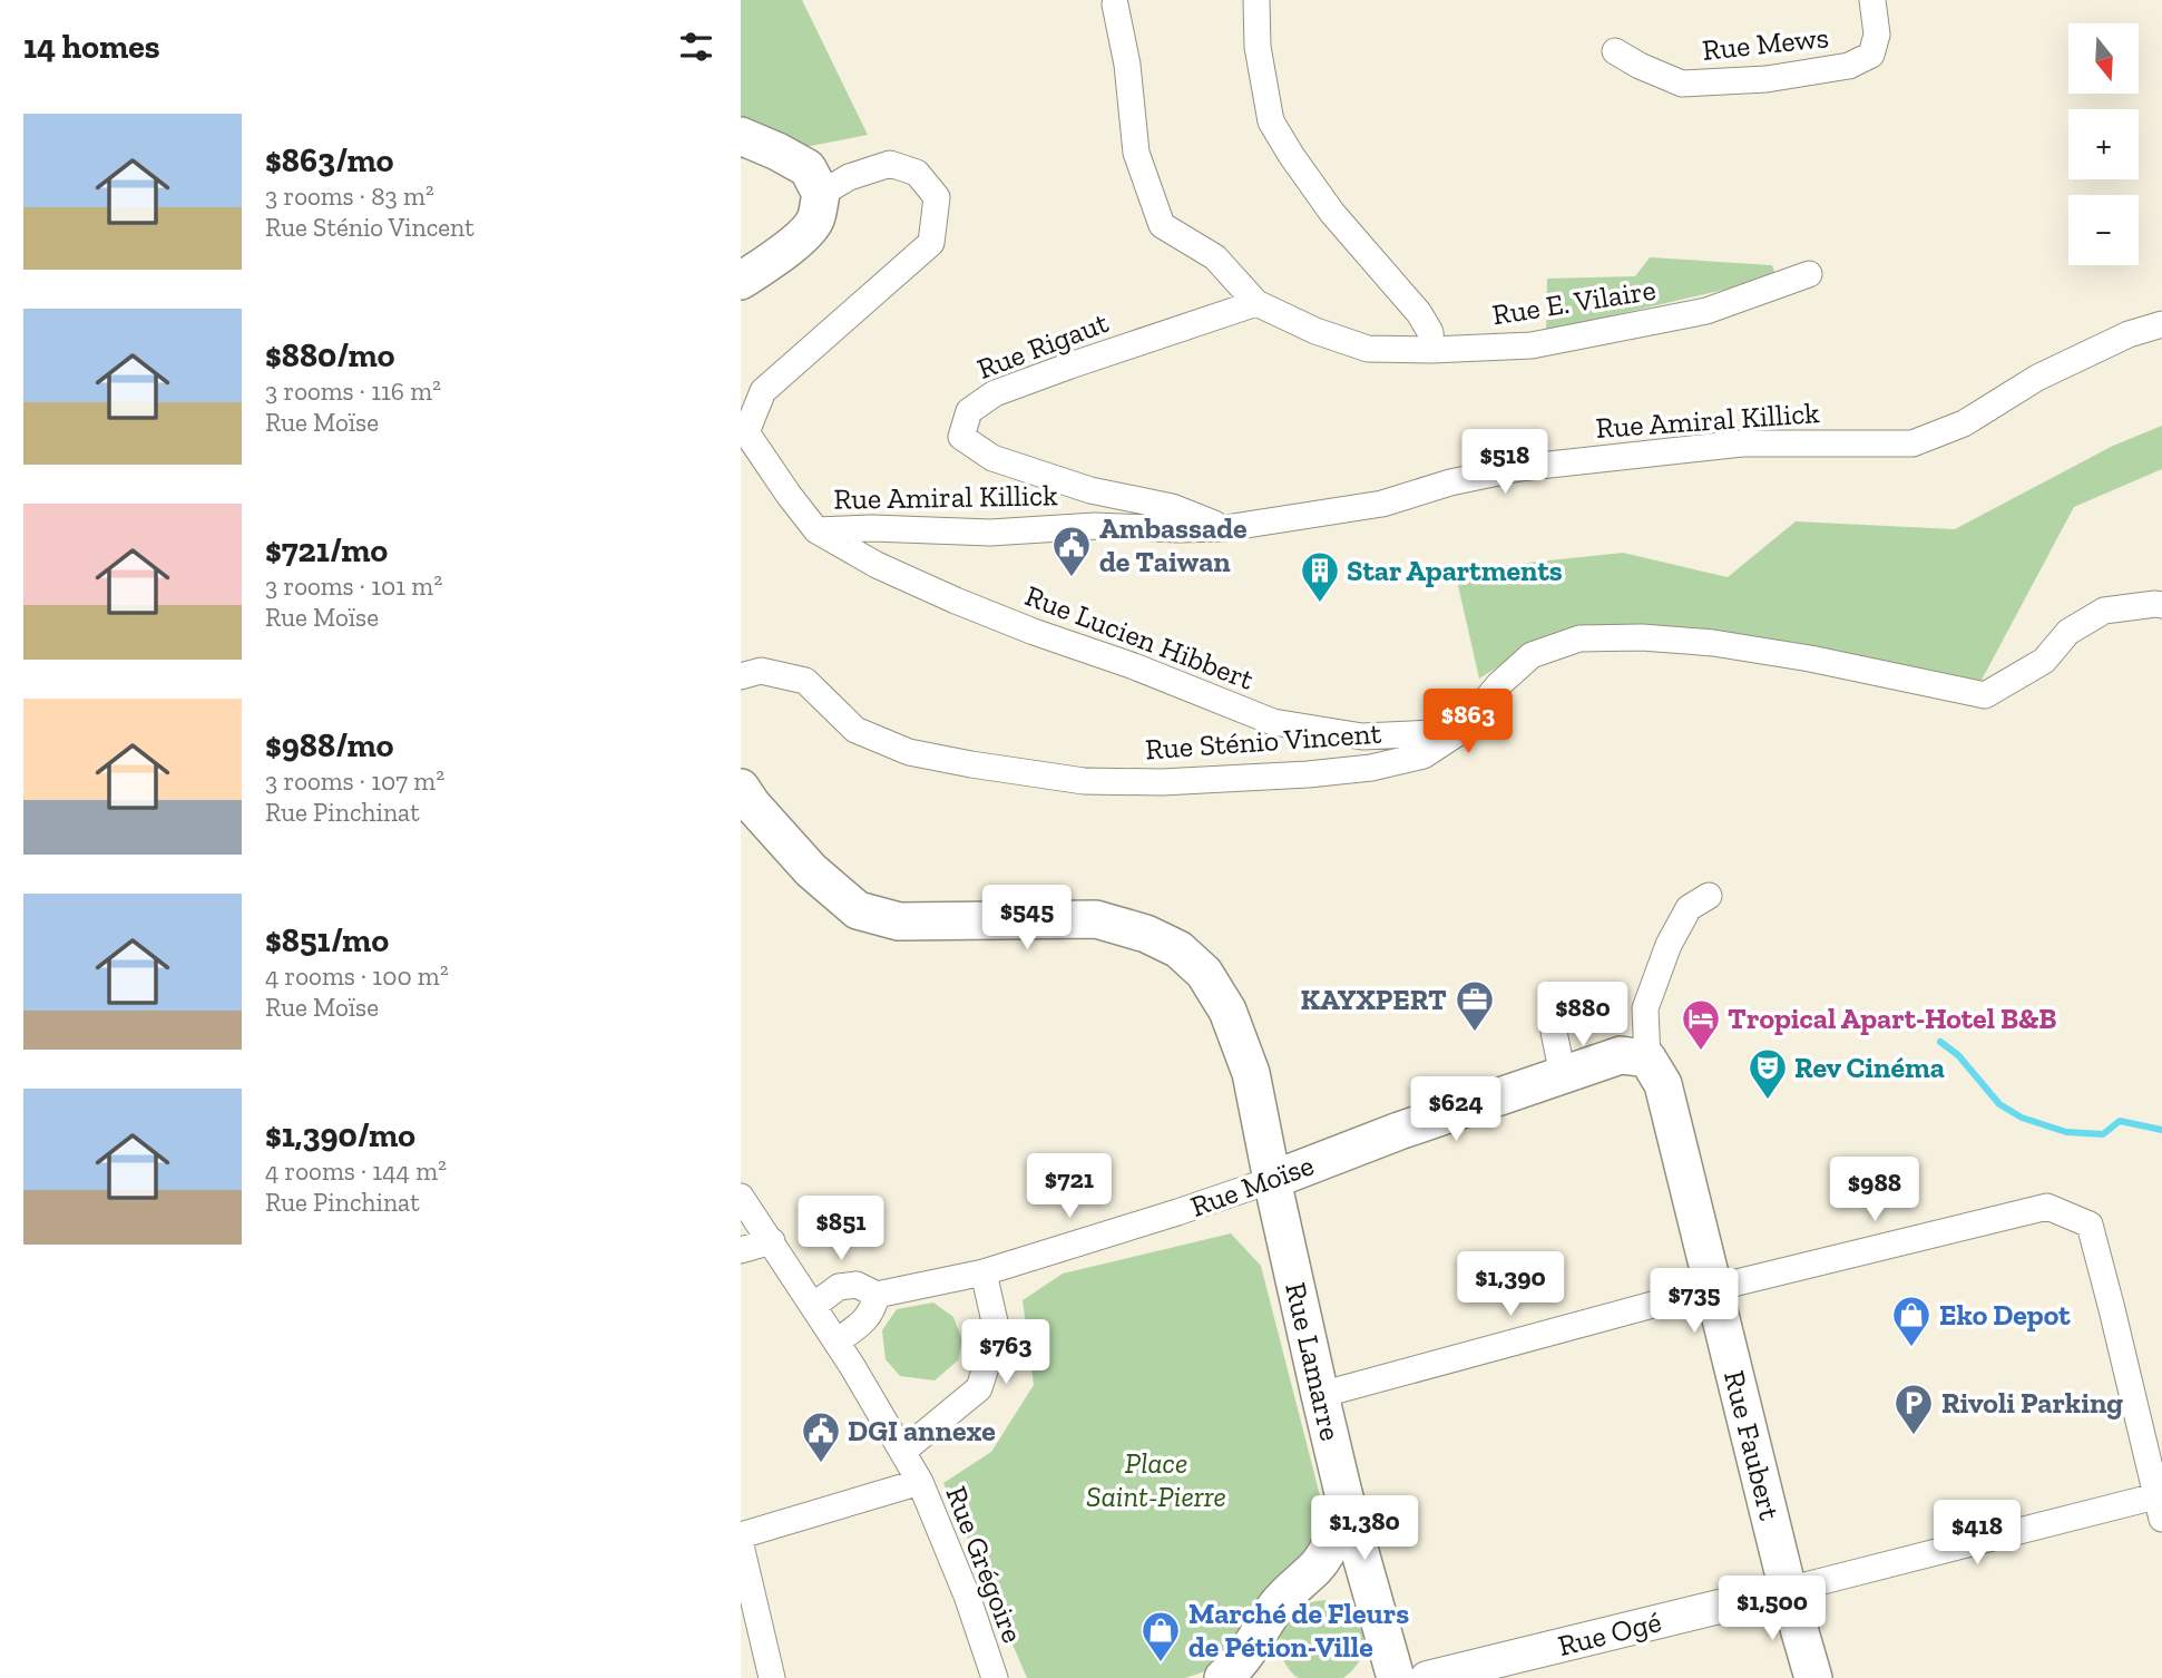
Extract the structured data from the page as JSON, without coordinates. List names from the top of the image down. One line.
{"streets":{"main road":["Rue Moïse","Rue Lamarre","Rue Faubert"],"street":["Rue Mews","Rue E. Vilaire","Rue Rigaut","Rue Amiral Killick","Rue Lucien Hibbert","Rue Sténio Vincent","Rue Grégoire","Rue Ogé"]},"crossings":[["Rue E. Vilaire","Rue Rigaut"],["Rue Rigaut","Rue Amiral Killick"],["Rue Amiral Killick","Rue Lucien Hibbert"],["Rue Lucien Hibbert","Rue Sténio Vincent"],["Rue Moïse","Rue Lamarre"],["Rue Moïse","Rue Faubert"],["Rue Moïse","Rue Grégoire"],["Rue Faubert","Rue Ogé"]],"parks":["Place Saint-Pierre"],"places":{"public building":["Ambassade de Taiwan","DGI annexe"],"building":["Star Apartments"],"office":["KAYXPERT"],"hotel":["Tropical Apart-Hotel B&B"],"theatre":["Rev Cinéma"],"shop":["Eko Depot","Marché de Fleurs de Pétion-Ville"],"parking":["Rivoli Parking"]},"north":"bottom","page":{"heading":"14 homes","map_buttons":["+","−"],"list":[{"name":"$863/mo","note":"3 rooms · 83 m² · Rue Sténio Vincent"},{"name":"$880/mo","note":"3 rooms · 116 m² · Rue Moïse"},{"name":"$721/mo","note":"3 rooms · 101 m² · Rue Moïse"},{"name":"$988/mo","note":"3 rooms · 107 m² · Rue Pinchinat"},{"name":"$851/mo","note":"4 rooms · 100 m² · Rue Moïse"},{"name":"$1,390/mo","note":"4 rooms · 144 m² · Rue Pinchinat"}],"price":["$518","$863","$545","$880","$624","$721","$988","$851","$1,390","$735","$763","$1,380","$418","$1,500"]}}
